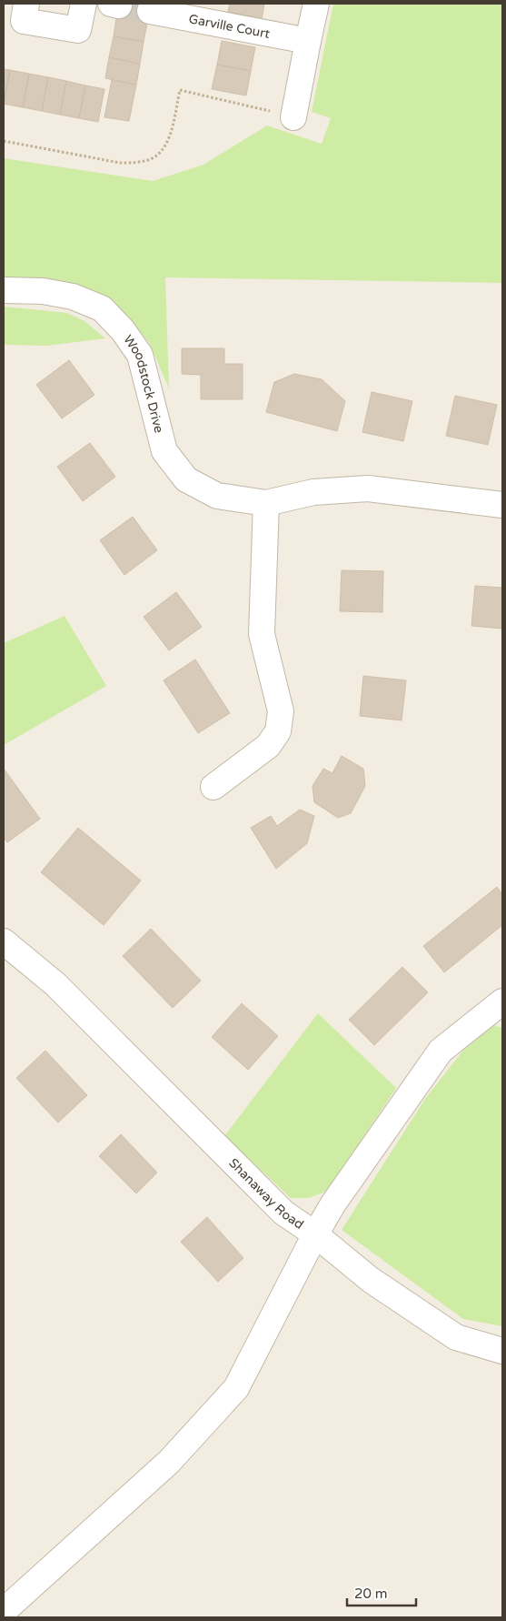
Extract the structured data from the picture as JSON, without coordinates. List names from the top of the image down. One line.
{"streets":{"street":["Garville Court","Woodstock Drive","Shanaway Road"]},"scale_bar":"20 m"}
